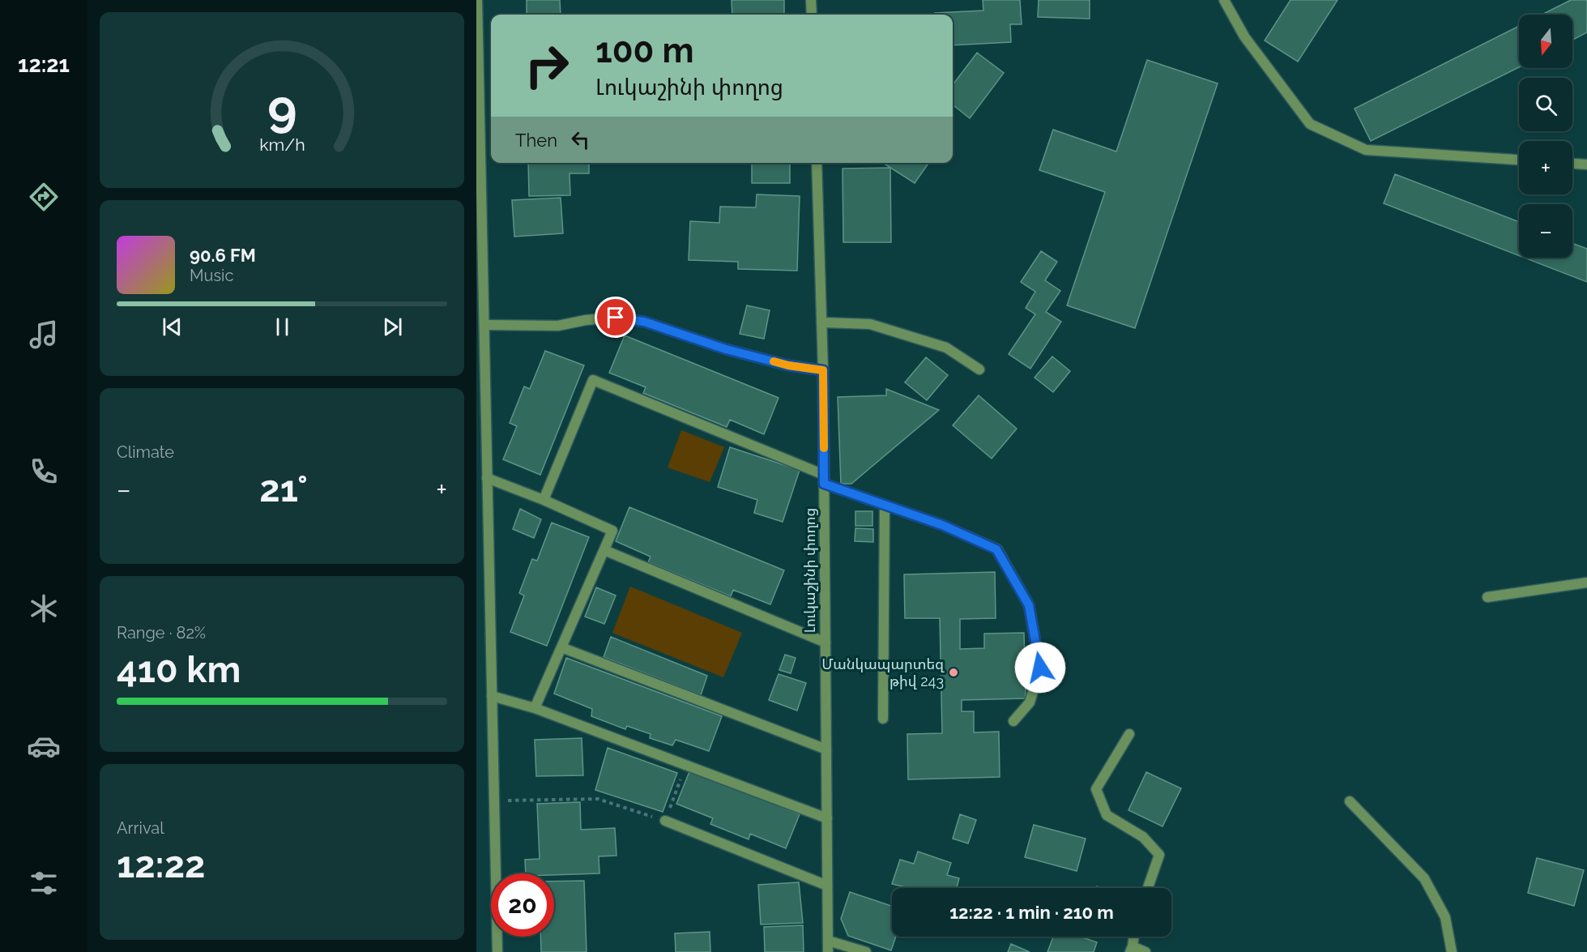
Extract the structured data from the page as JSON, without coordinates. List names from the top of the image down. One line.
{"streets":{"street":["Լուկաշինի փողոց"]},"places":["Մանկապարտեզ թիվ 243"],"north":"bottom","page":{"tabs":"12:21","map_buttons":["+","−"],"turn":["100 m","Լուկաշինի փողոց"],"then":"Then","song":["90.6 FM","Music"],"tile":["Climate",["Range · 82%","410 km"],["Arrival","12:22"]],"heat":["−","21°","+"],"limit":"20","trip":"12:22 · 1 min · 210 m","gauge":["9","km/h"]}}
